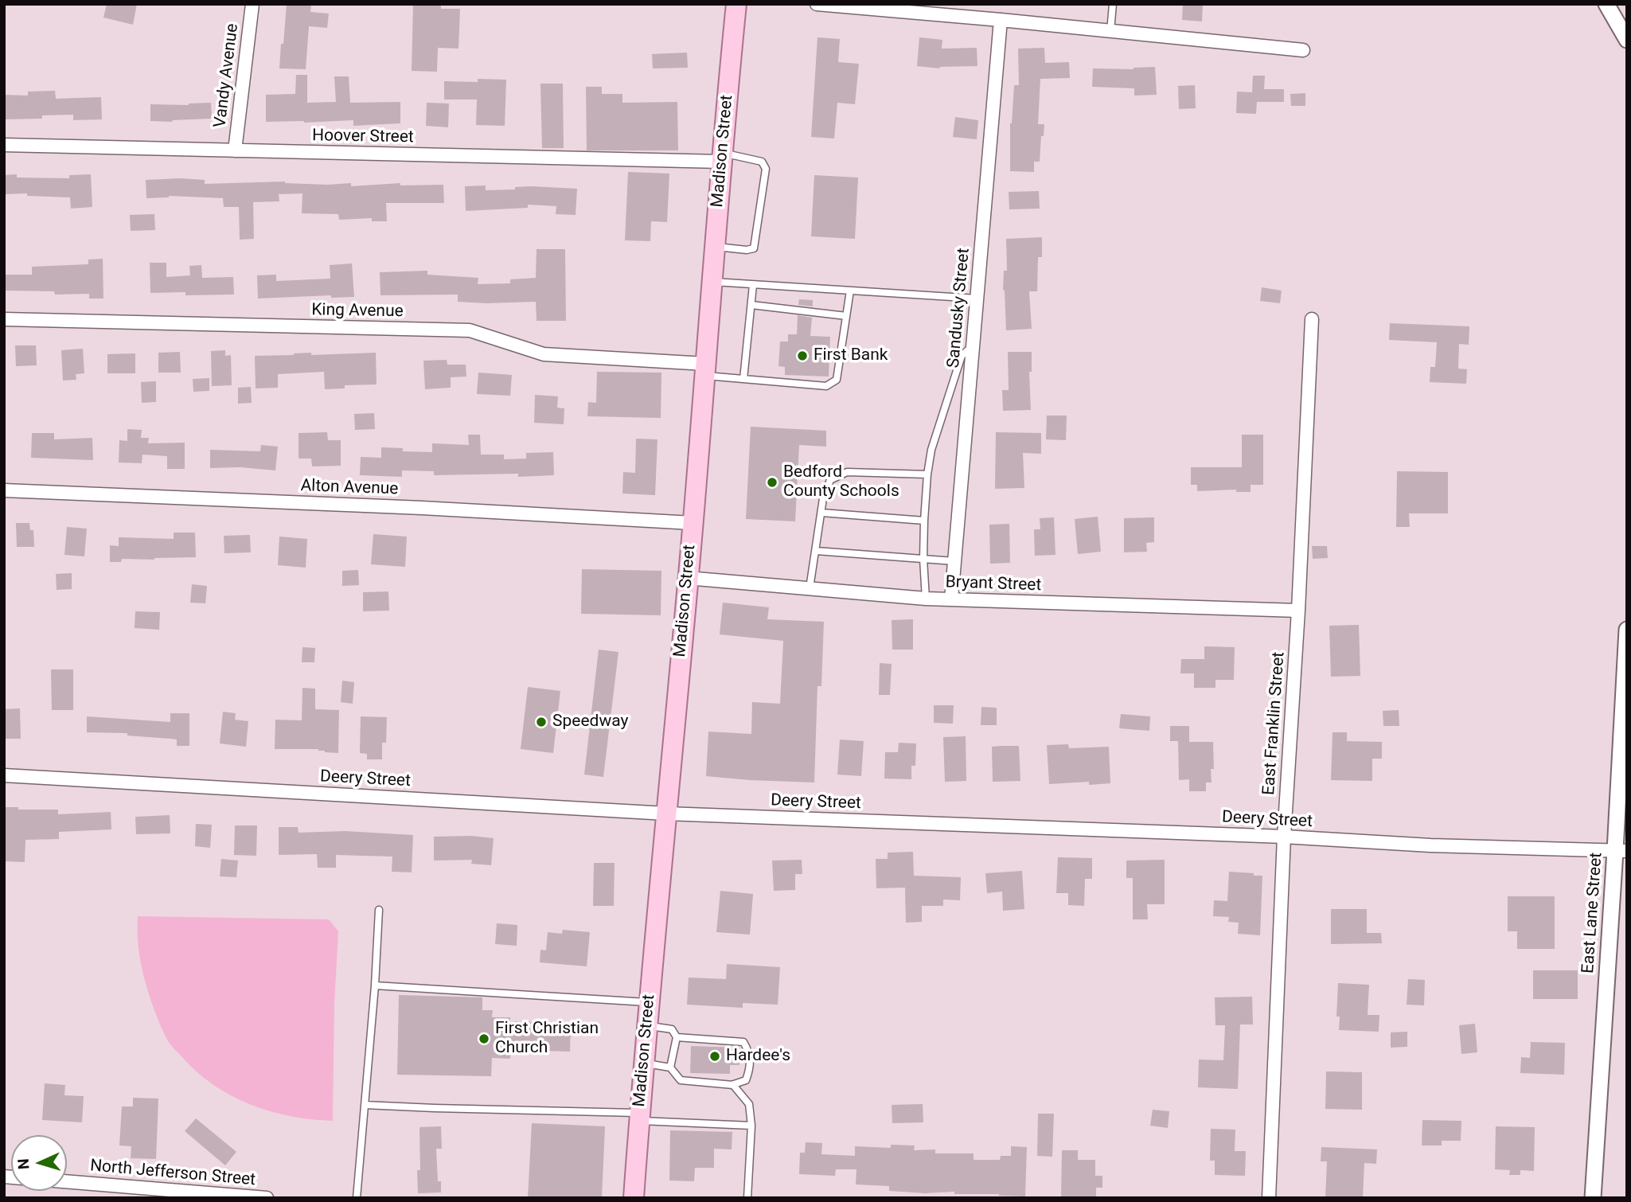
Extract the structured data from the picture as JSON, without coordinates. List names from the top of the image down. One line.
{"streets":{"main road":["Madison Street"],"street":["Vandy Avenue","Hoover Street","Sandusky Street","King Avenue","Alton Avenue","Bryant Street","East Franklin Street","Deery Street","East Lane Street","North Jefferson Street"]},"crossings":[["Vandy Avenue","Hoover Street"],["Hoover Street","Madison Street"],["Madison Street","King Avenue"],["Madison Street","Alton Avenue"],["Madison Street","Bryant Street"],["Madison Street","Deery Street"],["Sandusky Street","Bryant Street"],["Bryant Street","East Franklin Street"],["East Franklin Street","Deery Street"],["Deery Street","East Lane Street"]],"places":["First Bank","Bedford County Schools","Speedway","First Christian Church","Hardee's"],"north":"left"}
